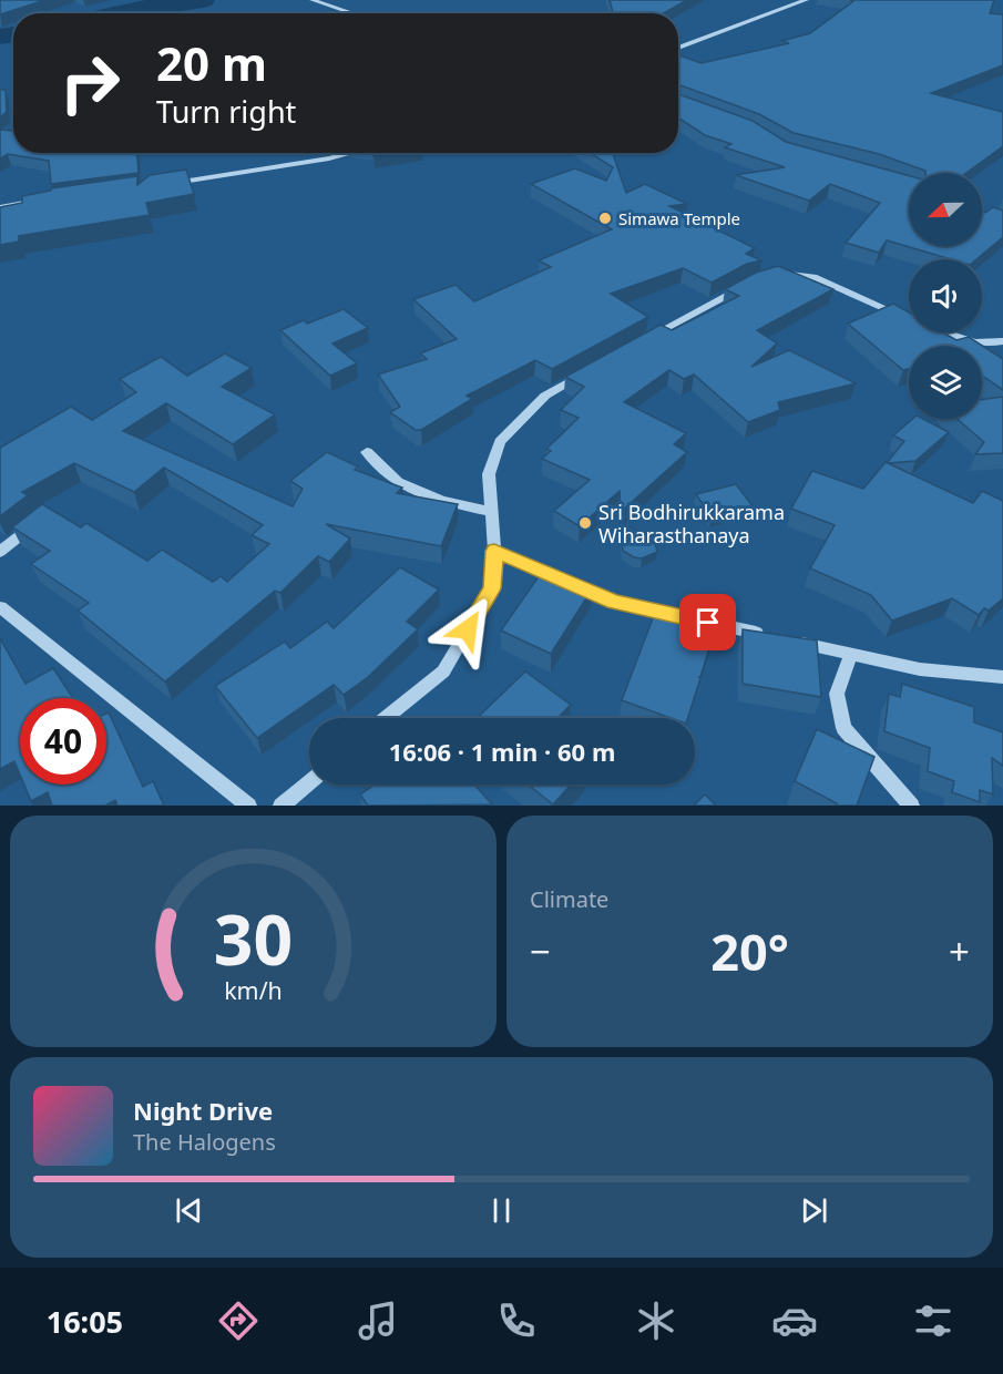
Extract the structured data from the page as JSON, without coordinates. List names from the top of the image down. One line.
{"places":["Simawa Temple","Sri Bodhirukkarama Wiharasthanaya"],"north":"left","page":{"turn":["20 m","Turn right"],"limit":"40","trip":"16:06 · 1 min · 60 m","tile":"Climate","heat":["−","20°","+"],"song":["Night Drive","The Halogens"],"tabs":"16:05","gauge":["30","km/h"]}}
